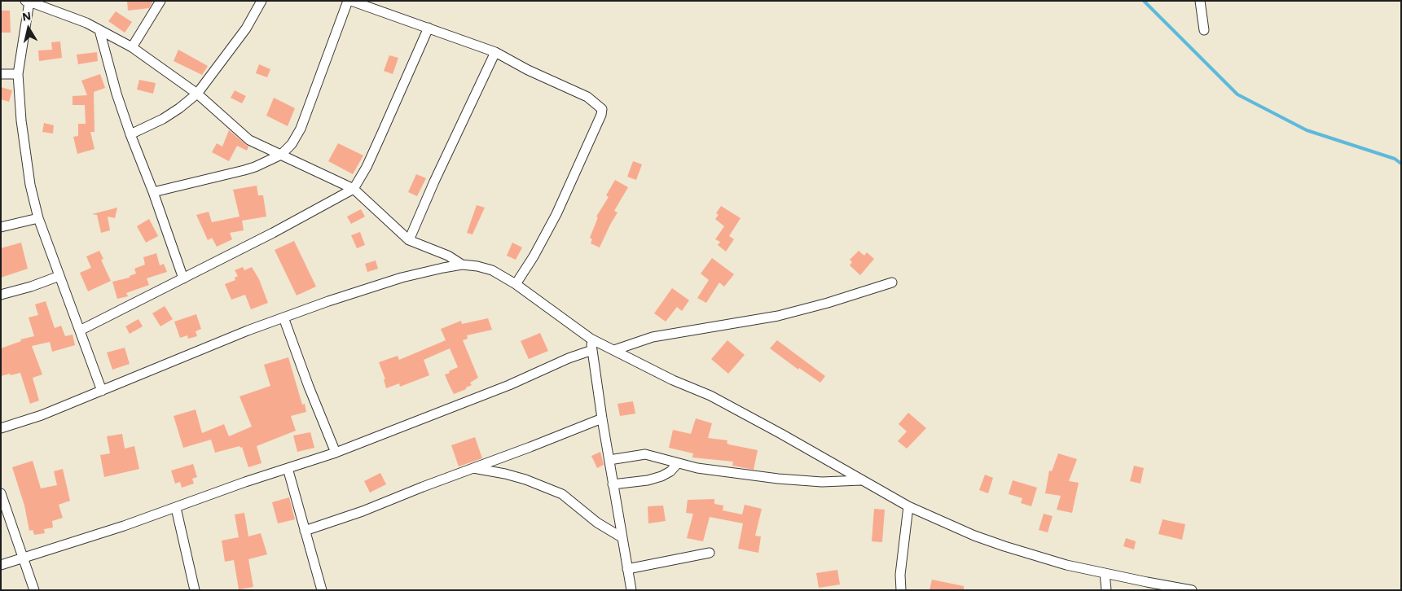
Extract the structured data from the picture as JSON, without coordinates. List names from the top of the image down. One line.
{"north":"top"}
